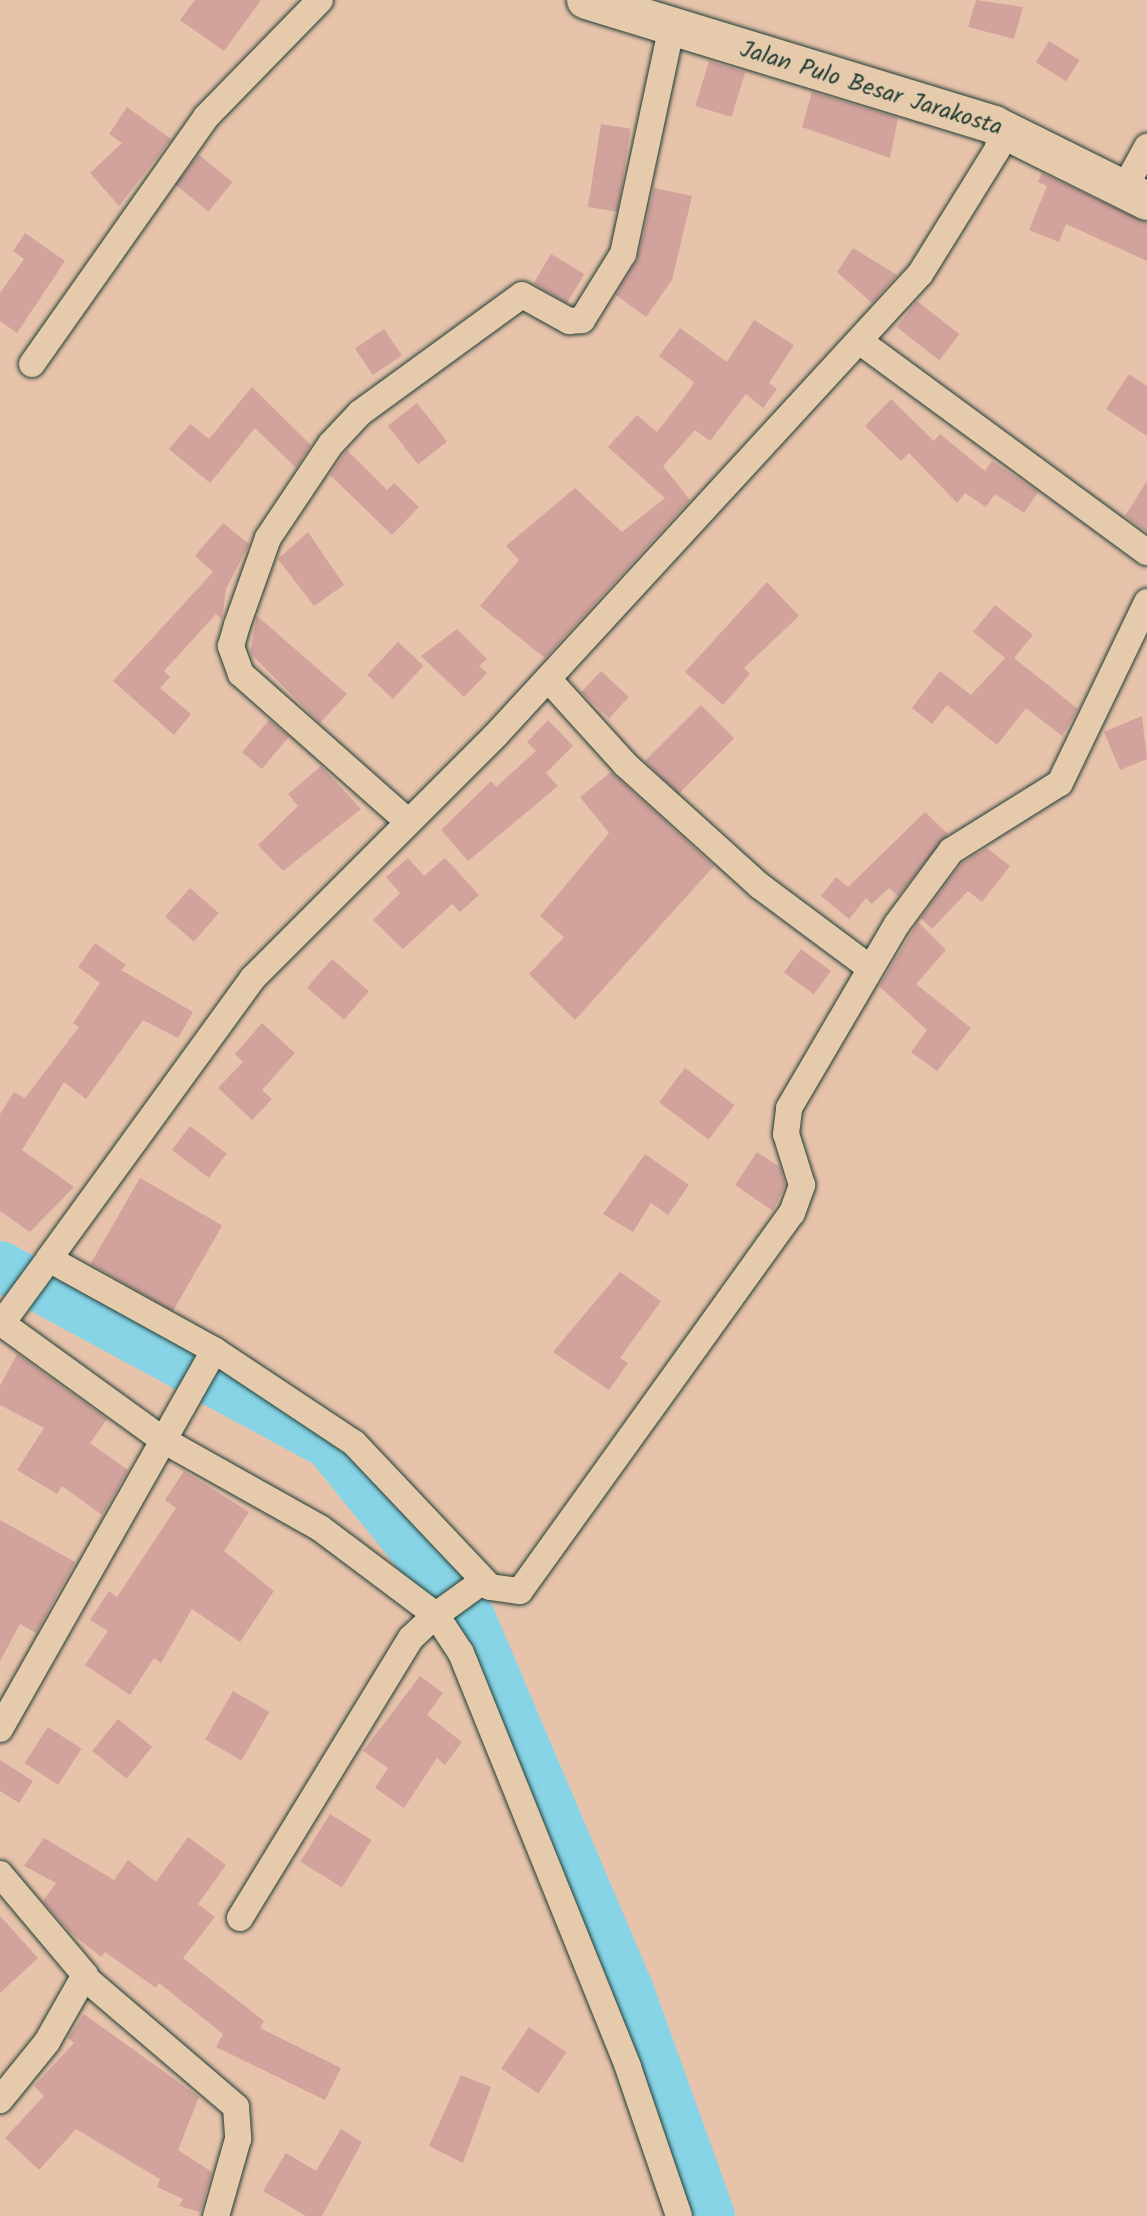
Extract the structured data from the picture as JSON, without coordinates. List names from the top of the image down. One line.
{"streets":{"street":["Jalan Pulo Besar Jarakosta"]}}
